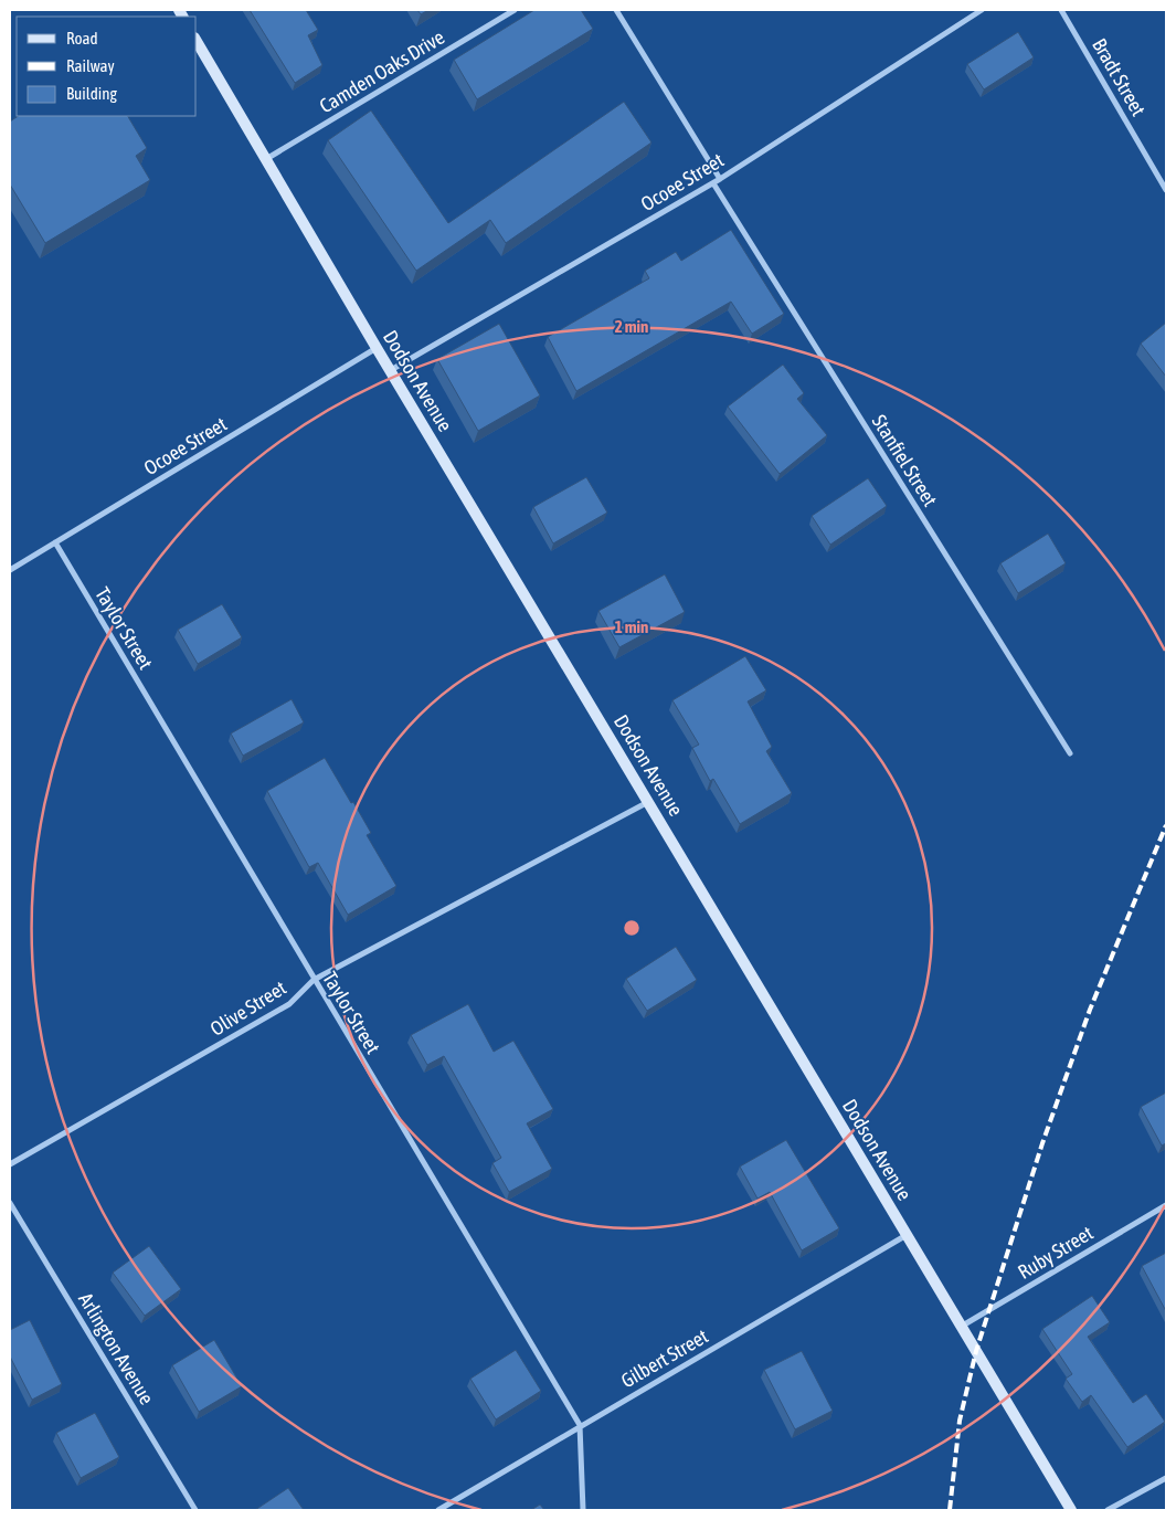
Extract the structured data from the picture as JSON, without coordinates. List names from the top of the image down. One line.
{"streets":{"main road":["Dodson Avenue"],"street":["Camden Oaks Drive","Bradt Street","Ocoee Street","Stanfiel Street","Taylor Street","Olive Street","Ruby Street","Arlington Avenue","Gilbert Street"]},"crossings":[["Camden Oaks Drive","Dodson Avenue"],["Ocoee Street","Dodson Avenue"],["Ocoee Street","Stanfiel Street"],["Ocoee Street","Taylor Street"],["Dodson Avenue","Olive Street"],["Dodson Avenue","Ruby Street"],["Dodson Avenue","Gilbert Street"],["Taylor Street","Olive Street"],["Taylor Street","Gilbert Street"]],"legend":["Road","Railway","Building"],"rings":["2 min","1 min"]}
